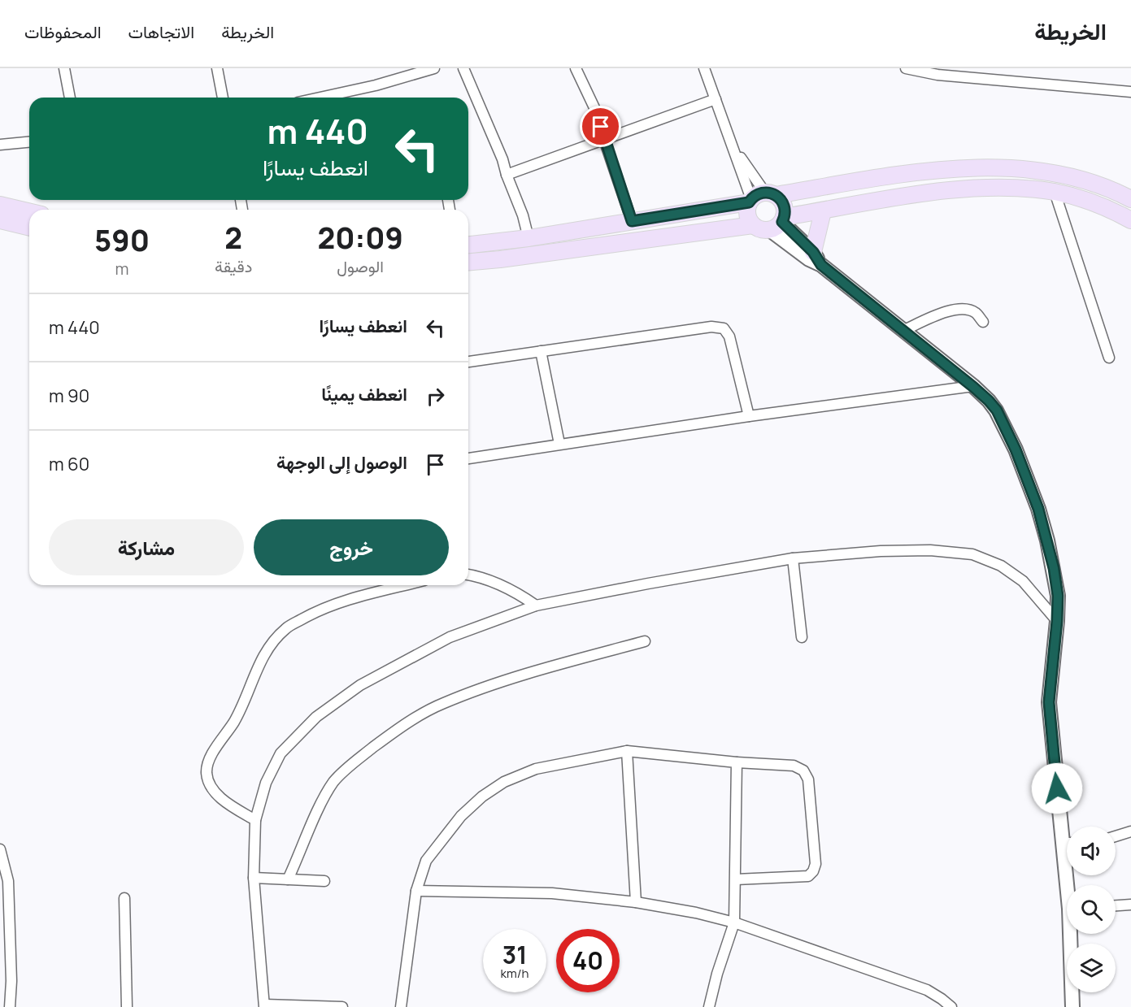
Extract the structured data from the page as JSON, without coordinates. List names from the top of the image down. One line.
{"page":{"header":"الخريطة","nav":["الخريطة","الاتجاهات","المحفوظات"],"turn":["440 m","انعطف يسارًا"],"eta":["20:09","الوصول","2","دقيقة","590","m"],"list":[{"name":"انعطف يسارًا","value":"440 m"},{"name":"انعطف يمينًا","value":"90 m"},{"name":"الوصول إلى الوجهة","value":"60 m"}],"buttons":["خروج","مشاركة"],"speed":"31 km/h","limit":"40"}}
